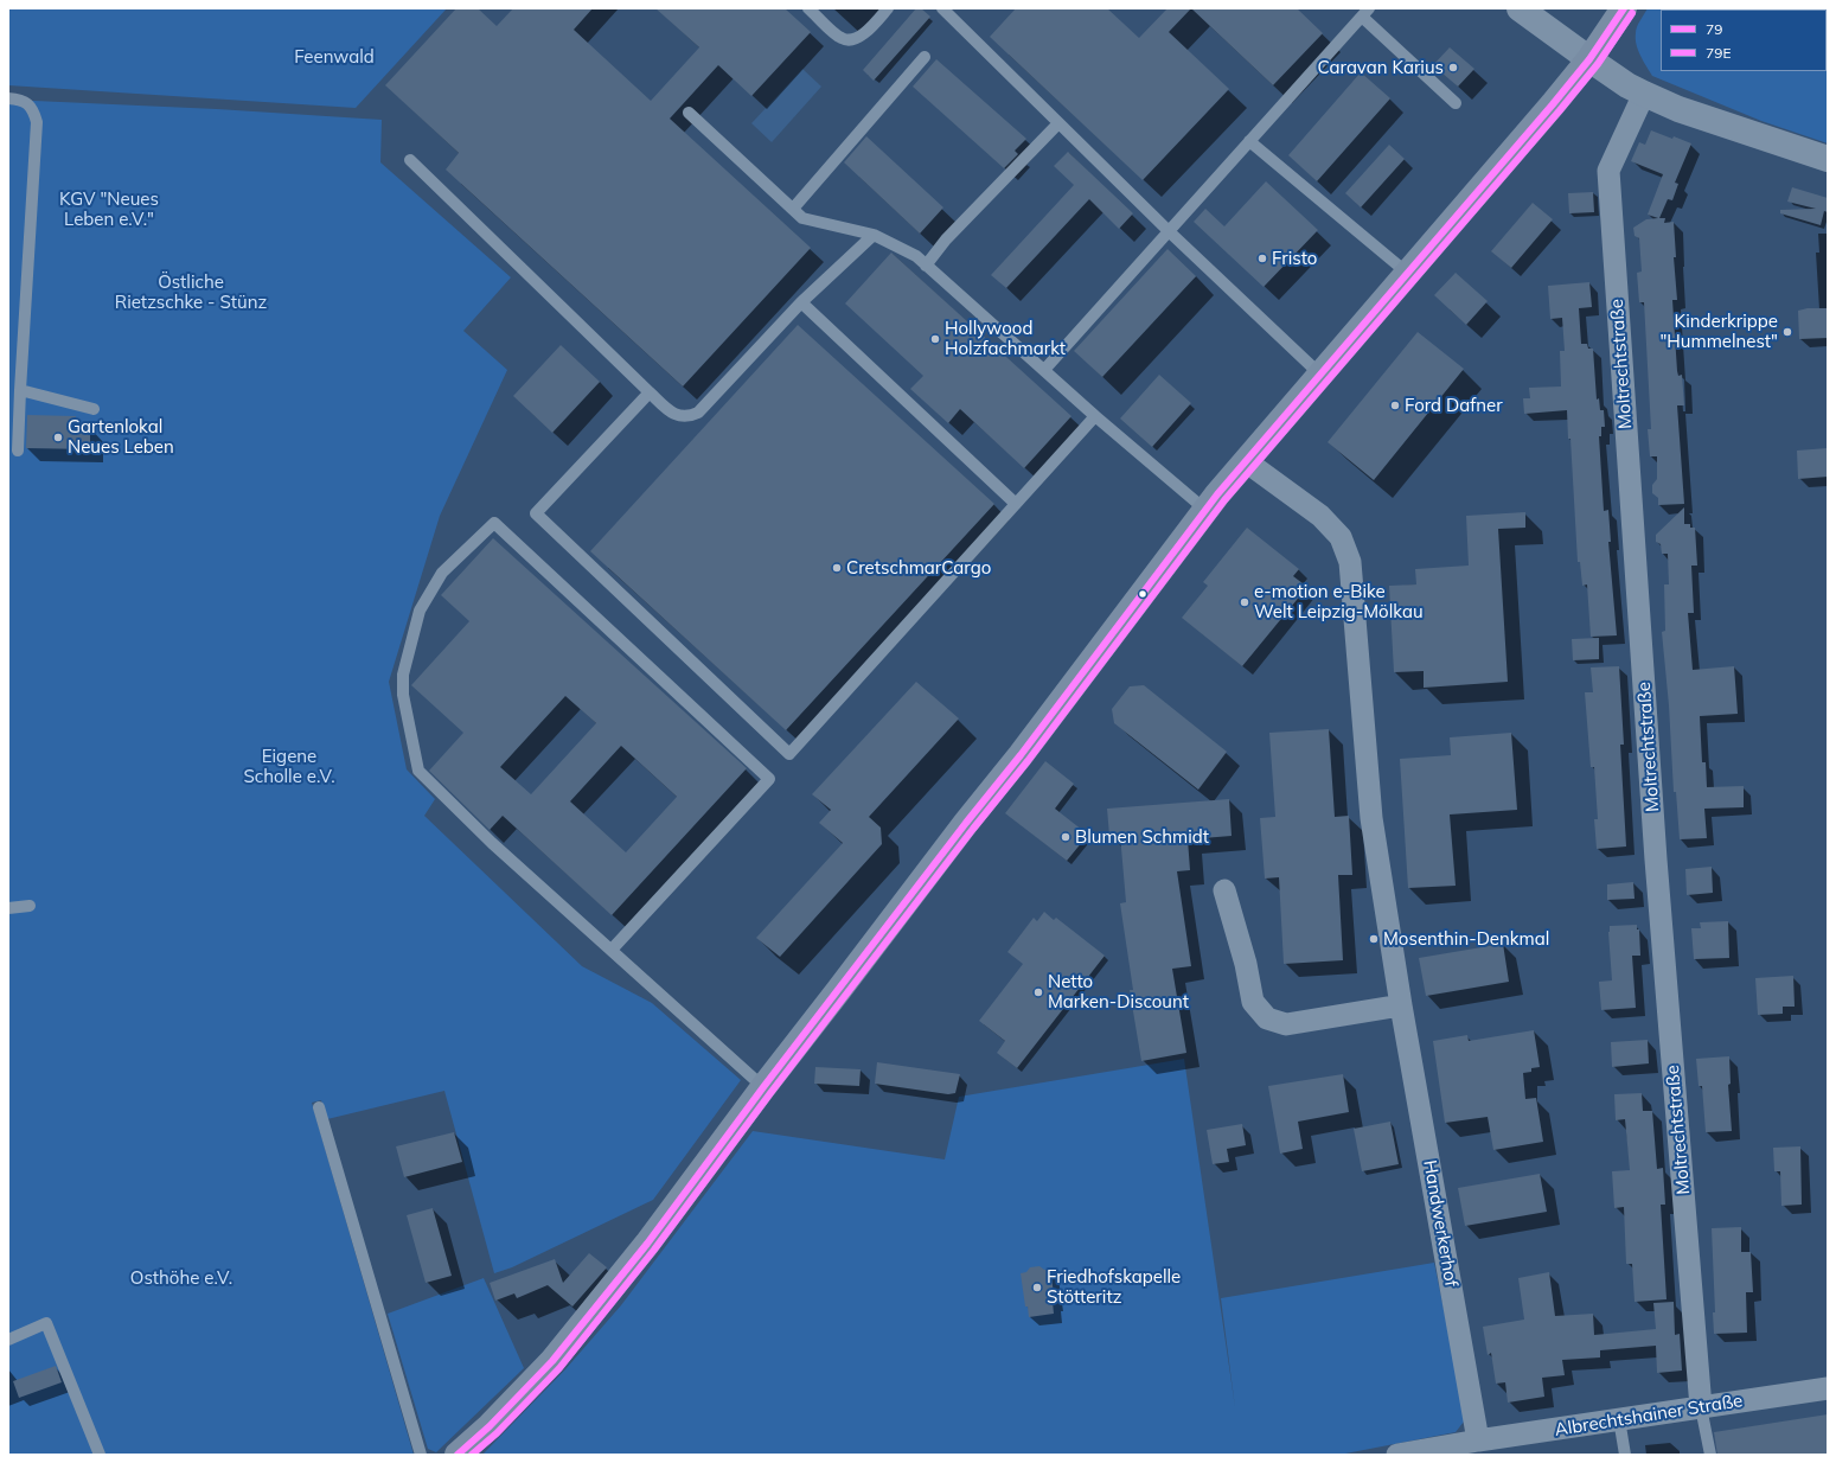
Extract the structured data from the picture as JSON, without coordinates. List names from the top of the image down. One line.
{"streets":{"street":["Moltrechtstraße","Handwerkerhof","Albrechtshainer Straße"]},"crossings":[["Moltrechtstraße","Albrechtshainer Straße"],["Handwerkerhof","Albrechtshainer Straße"]],"parks":["Feenwald","KGV \"Neues Leben e.V.\"","Östliche Rietzschke - Stünz","Eigene Scholle e.V.","Osthöhe e.V."],"places":["Caravan Karius","Fristo","Kinderkrippe \"Hummelnest\"","Hollywood Holzfachmarkt","Ford Dafner","Gartenlokal Neues Leben","CretschmarCargo","e-motion e-Bike Welt Leipzig-Mölkau","Blumen Schmidt","Mosenthin-Denkmal","Netto Marken-Discount","Friedhofskapelle Stötteritz"],"lines":["transit line 79","transit line 79E"],"legend":["79","79E"]}
